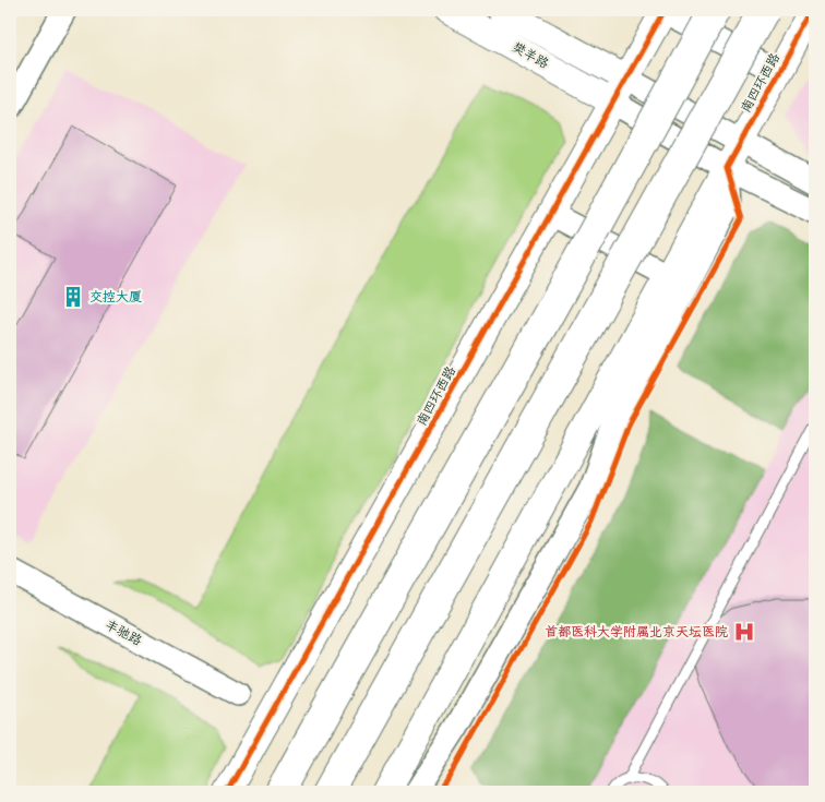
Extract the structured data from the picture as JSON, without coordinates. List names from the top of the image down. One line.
{"streets":{"main road":["樊羊路","南四环西路"],"street":["丰驰路"]},"crossings":[["樊羊路","南四环西路"]],"places":{"building":["交控大厦"],"hospital":["首都医科大学附属北京天坛医院"]}}
